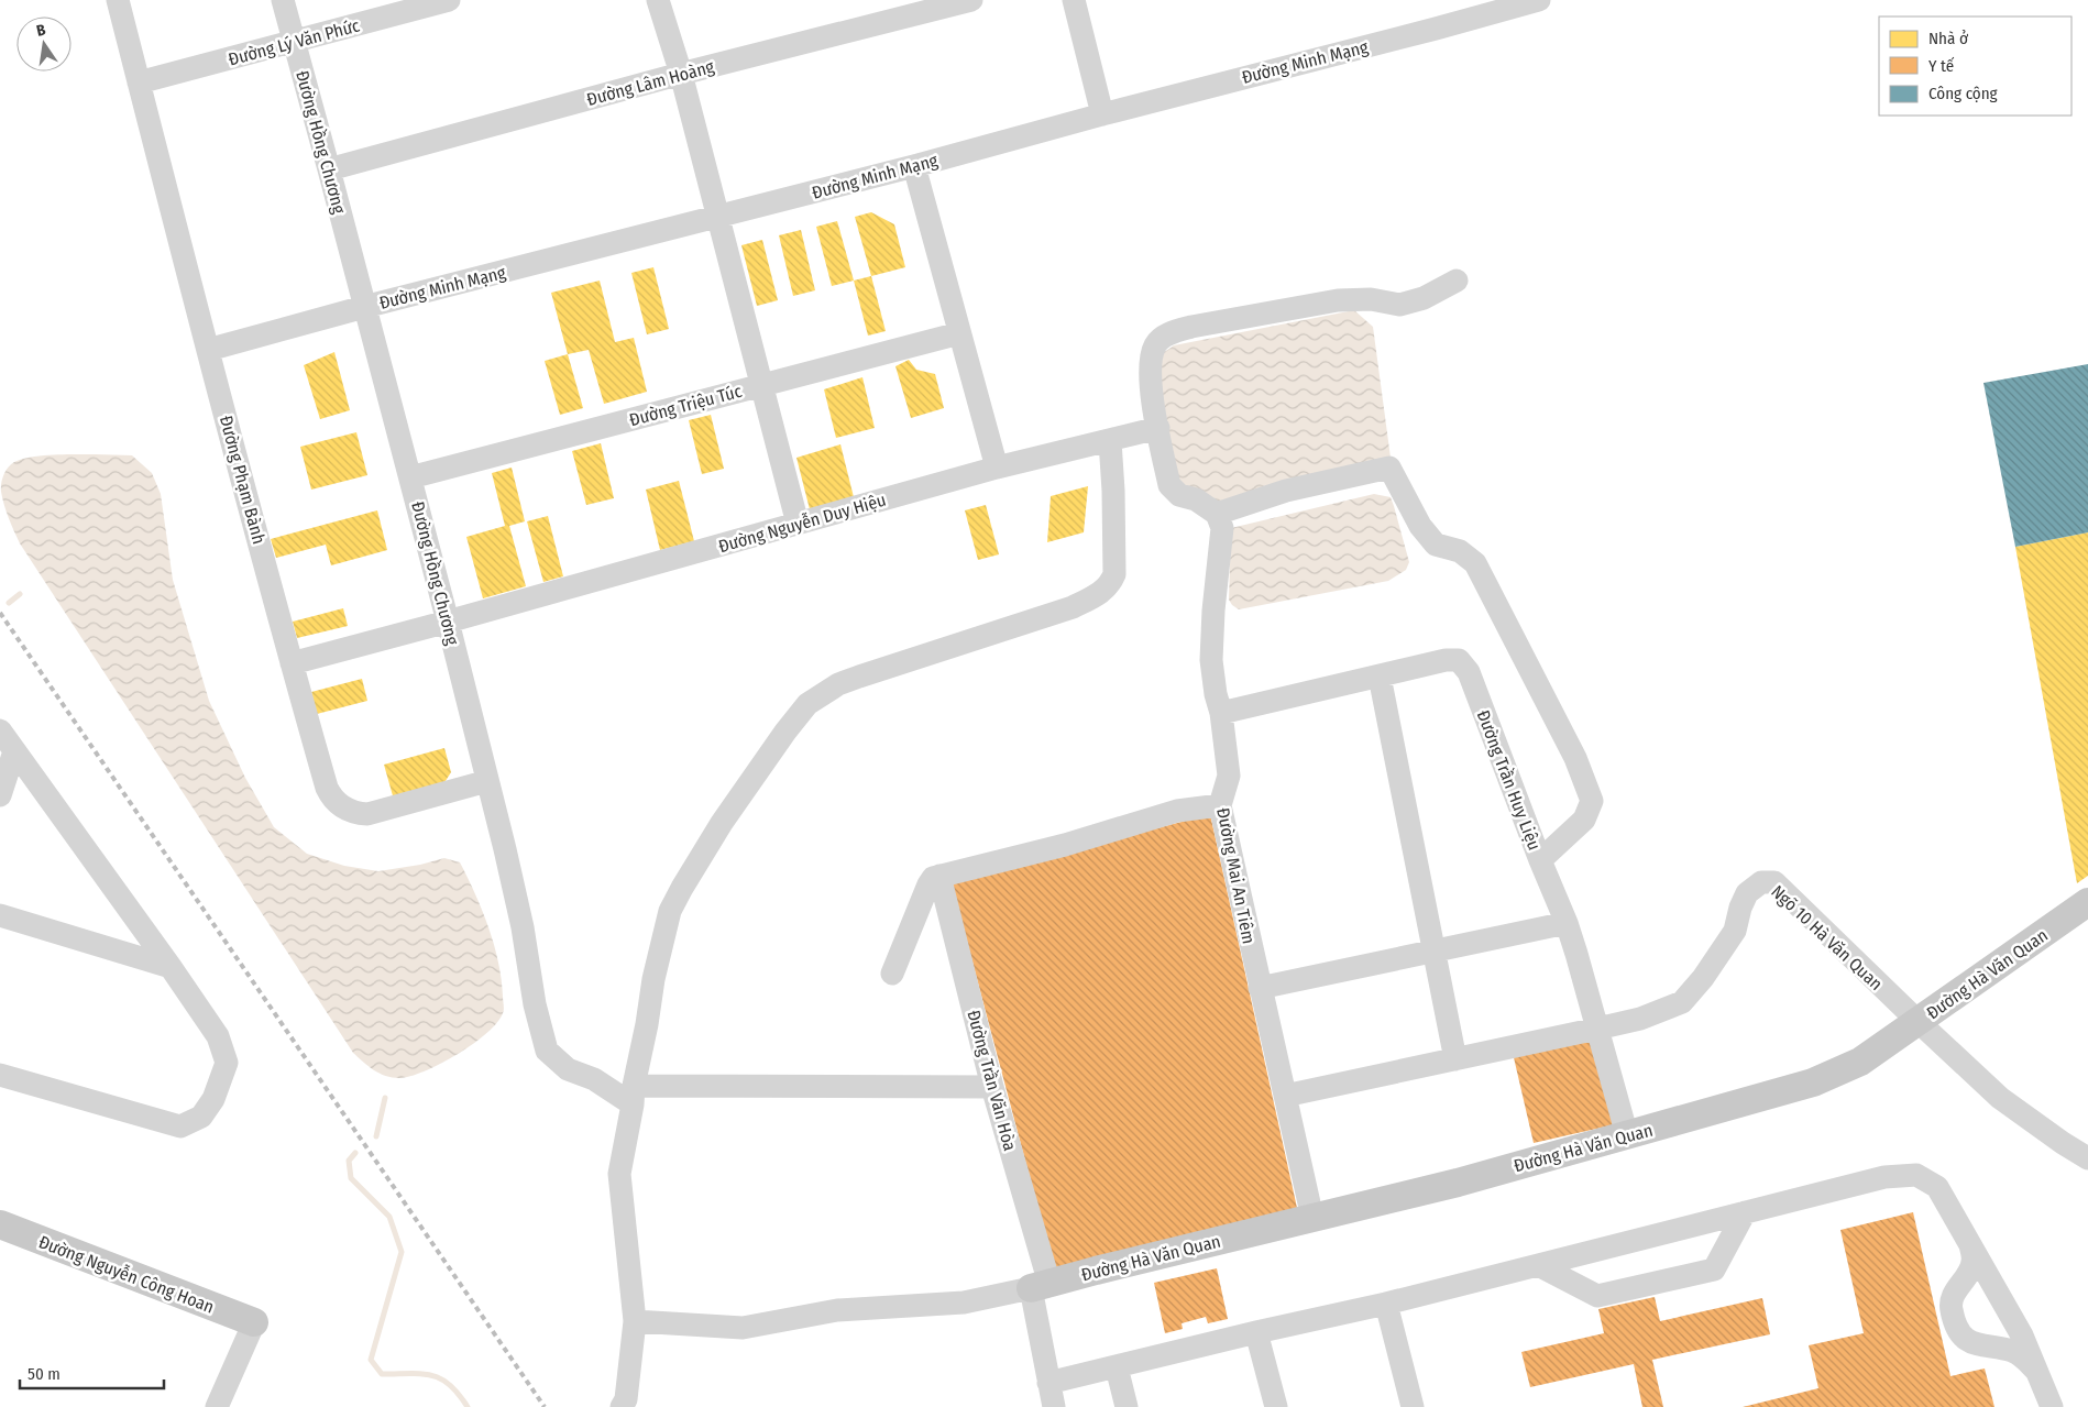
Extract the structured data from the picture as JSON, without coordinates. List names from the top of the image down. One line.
{"streets":{"main road":["Đường Hà Văn Quan","Đường Nguyễn Công Hoan"],"street":["Đường Lý Văn Phức","Đường Minh Mạng","Đường Lâm Hoàng","Đường Hồng Chương","Đường Triệu Túc","Đường Phạm Bành","Đường Nguyễn Duy Hiệu","Đường Trần Huy Liệu","Đường Mai An Tiêm","Ngõ 10 Hà Văn Quan","Đường Trần Văn Hòa"]},"crossings":[["Đường Lý Văn Phức","Đường Hồng Chương"],["Đường Lý Văn Phức","Đường Phạm Bành"],["Đường Minh Mạng","Đường Hồng Chương"],["Đường Minh Mạng","Đường Phạm Bành"],["Đường Lâm Hoàng","Đường Hồng Chương"],["Đường Hồng Chương","Đường Triệu Túc"],["Đường Hồng Chương","Đường Phạm Bành"],["Đường Hồng Chương","Đường Nguyễn Duy Hiệu"],["Đường Phạm Bành","Đường Nguyễn Duy Hiệu"],["Đường Trần Huy Liệu","Đường Mai An Tiêm"],["Đường Trần Huy Liệu","Ngõ 10 Hà Văn Quan"],["Đường Trần Huy Liệu","Đường Hà Văn Quan"],["Đường Mai An Tiêm","Ngõ 10 Hà Văn Quan"],["Đường Mai An Tiêm","Đường Hà Văn Quan"],["Ngõ 10 Hà Văn Quan","Đường Hà Văn Quan"],["Đường Hà Văn Quan","Đường Trần Văn Hòa"]],"legend":["Nhà ở","Y tế","Công cộng"],"scale_bar":"50 m","north":"top"}
